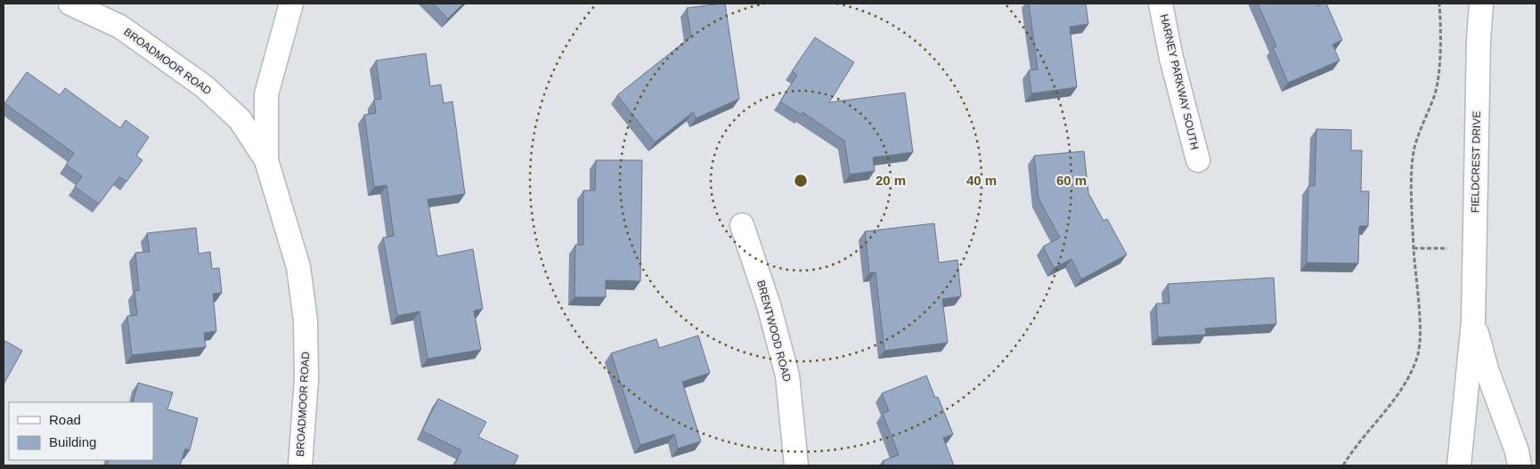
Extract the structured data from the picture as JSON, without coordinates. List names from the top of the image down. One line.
{"streets":{"street":["BROADMOOR ROAD","HARNEY PARKWAY SOUTH","FIELDCREST DRIVE","BRENTWOOD ROAD"]},"legend":["Road","Building"],"rings":["20 m","40 m","60 m"]}
